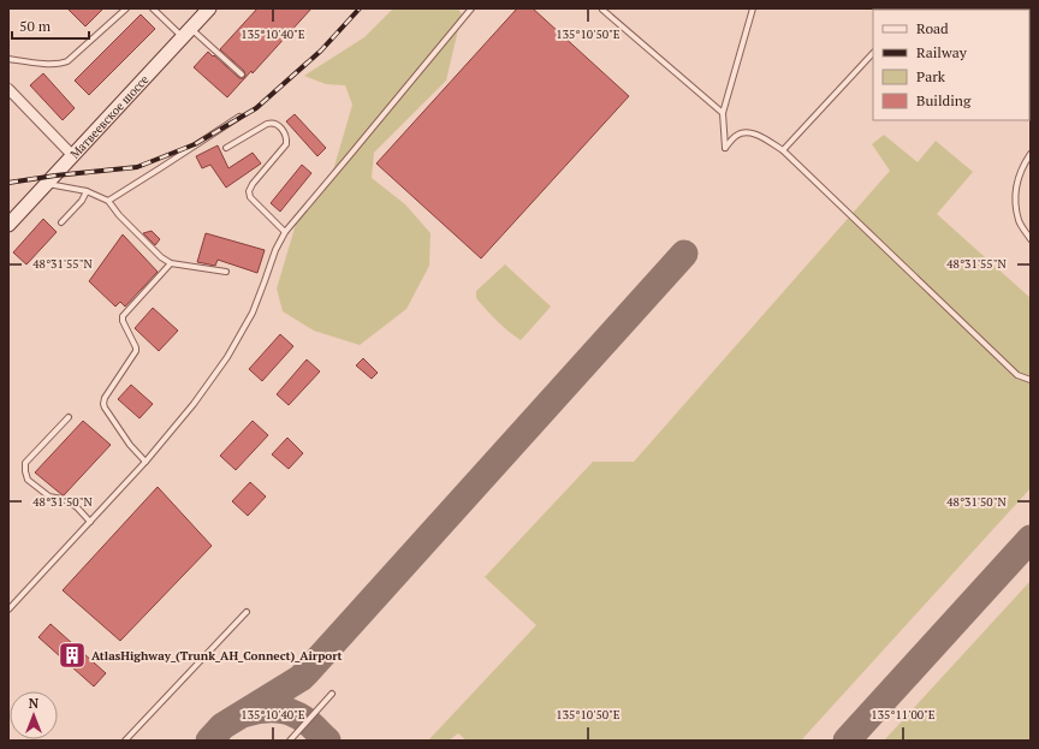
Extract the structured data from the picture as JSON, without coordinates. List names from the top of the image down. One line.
{"streets":{"main road":["Матвеевское шоссе"]},"places":{"building":["AtlasHighway_(Trunk_AH_Connect)_Airport"]},"legend":["Road","Railway","Park","Building"],"scale_bar":"50 m","north":"top","coordinates":["135°10'40\"E","135°10'50\"E","48°31'55\"N","48°31'50\"N","135°11'00\"E"]}
